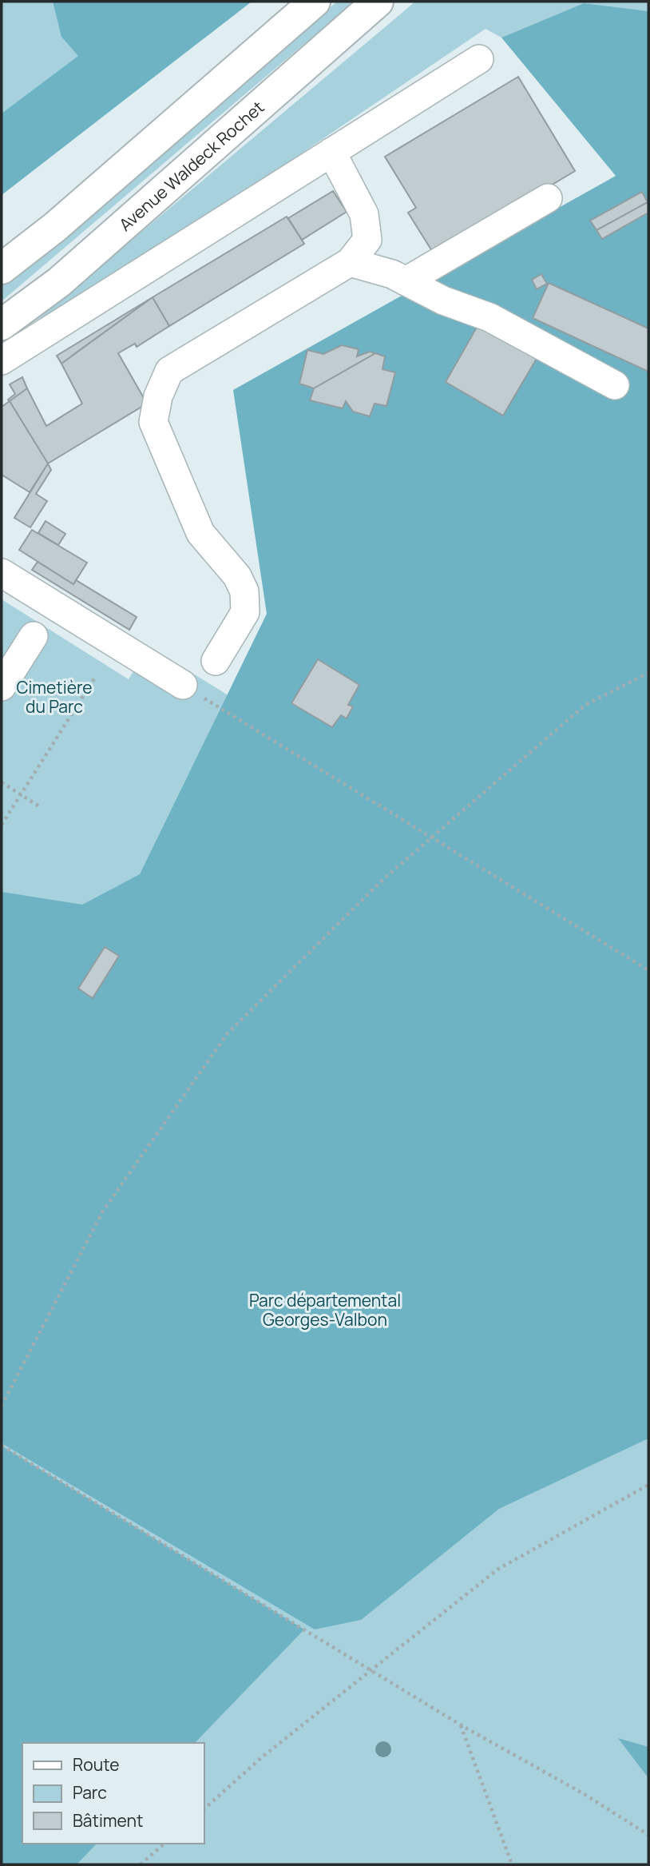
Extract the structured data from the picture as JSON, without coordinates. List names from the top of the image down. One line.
{"streets":{"main road":["Avenue Waldeck Rochet"]},"parks":["Cimetière du Parc","Parc départemental Georges-Valbon"],"legend":["Route","Parc","Bâtiment"]}
